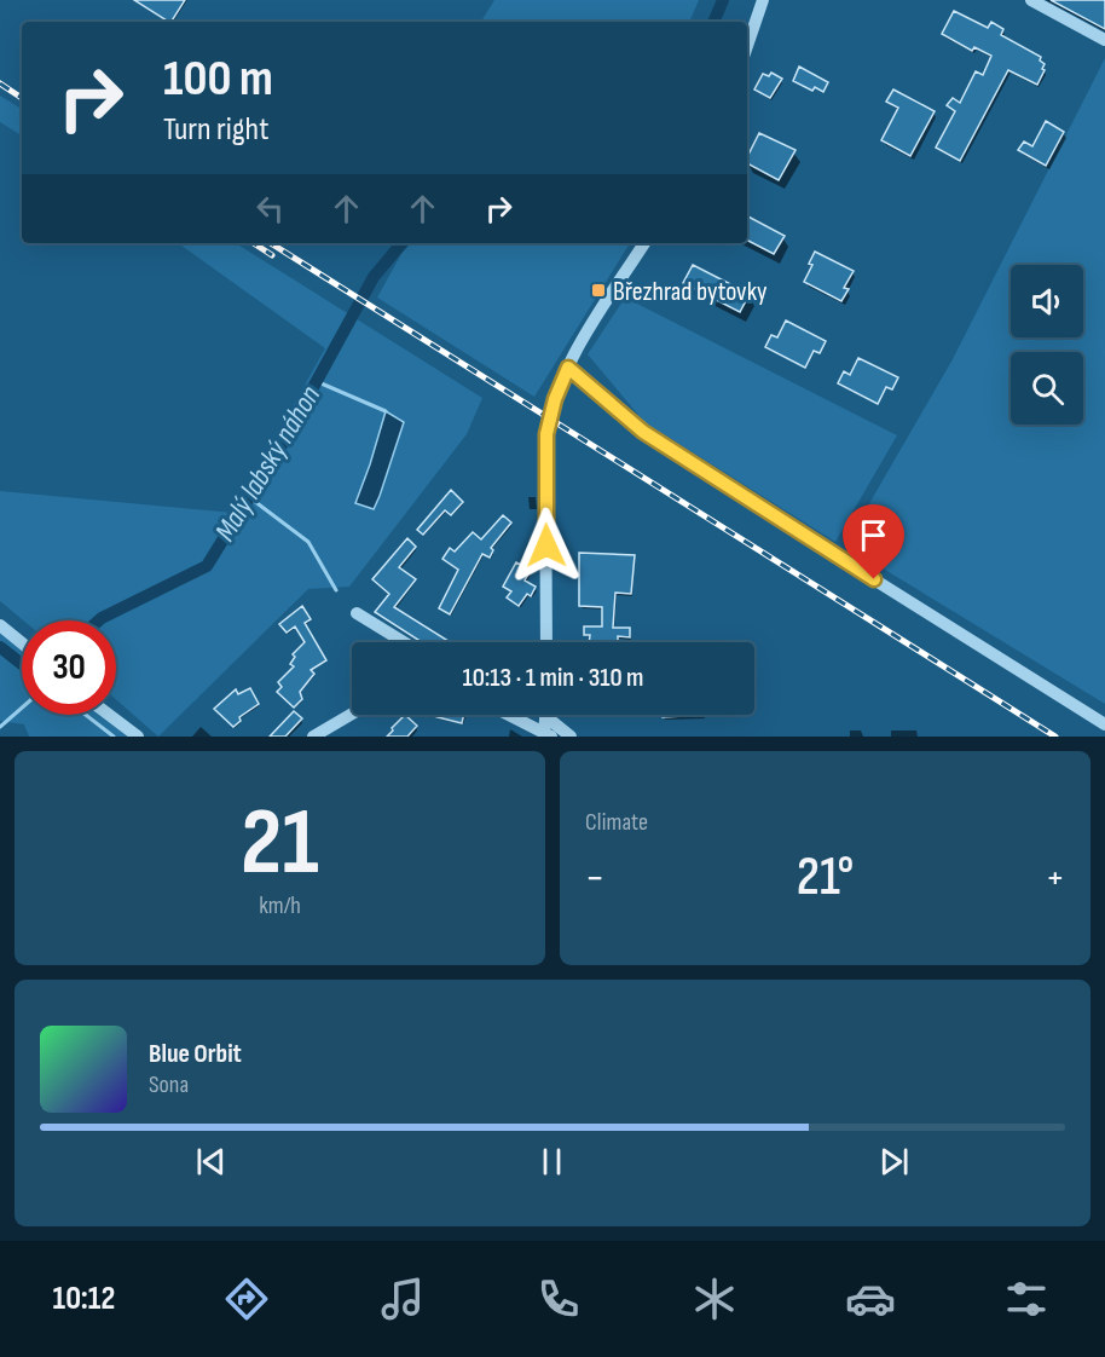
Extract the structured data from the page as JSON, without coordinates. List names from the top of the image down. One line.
{"water":["Malý labský náhon"],"places":{"transit":["Březhrad bytovky"]},"page":{"turn":["100 m","Turn right"],"limit":"30","trip":"10:13 · 1 min · 310 m","tile":[["21","km/h"],"Climate"],"heat":["−","21°","+"],"song":["Blue Orbit","Sona"],"tabs":"10:12"}}
